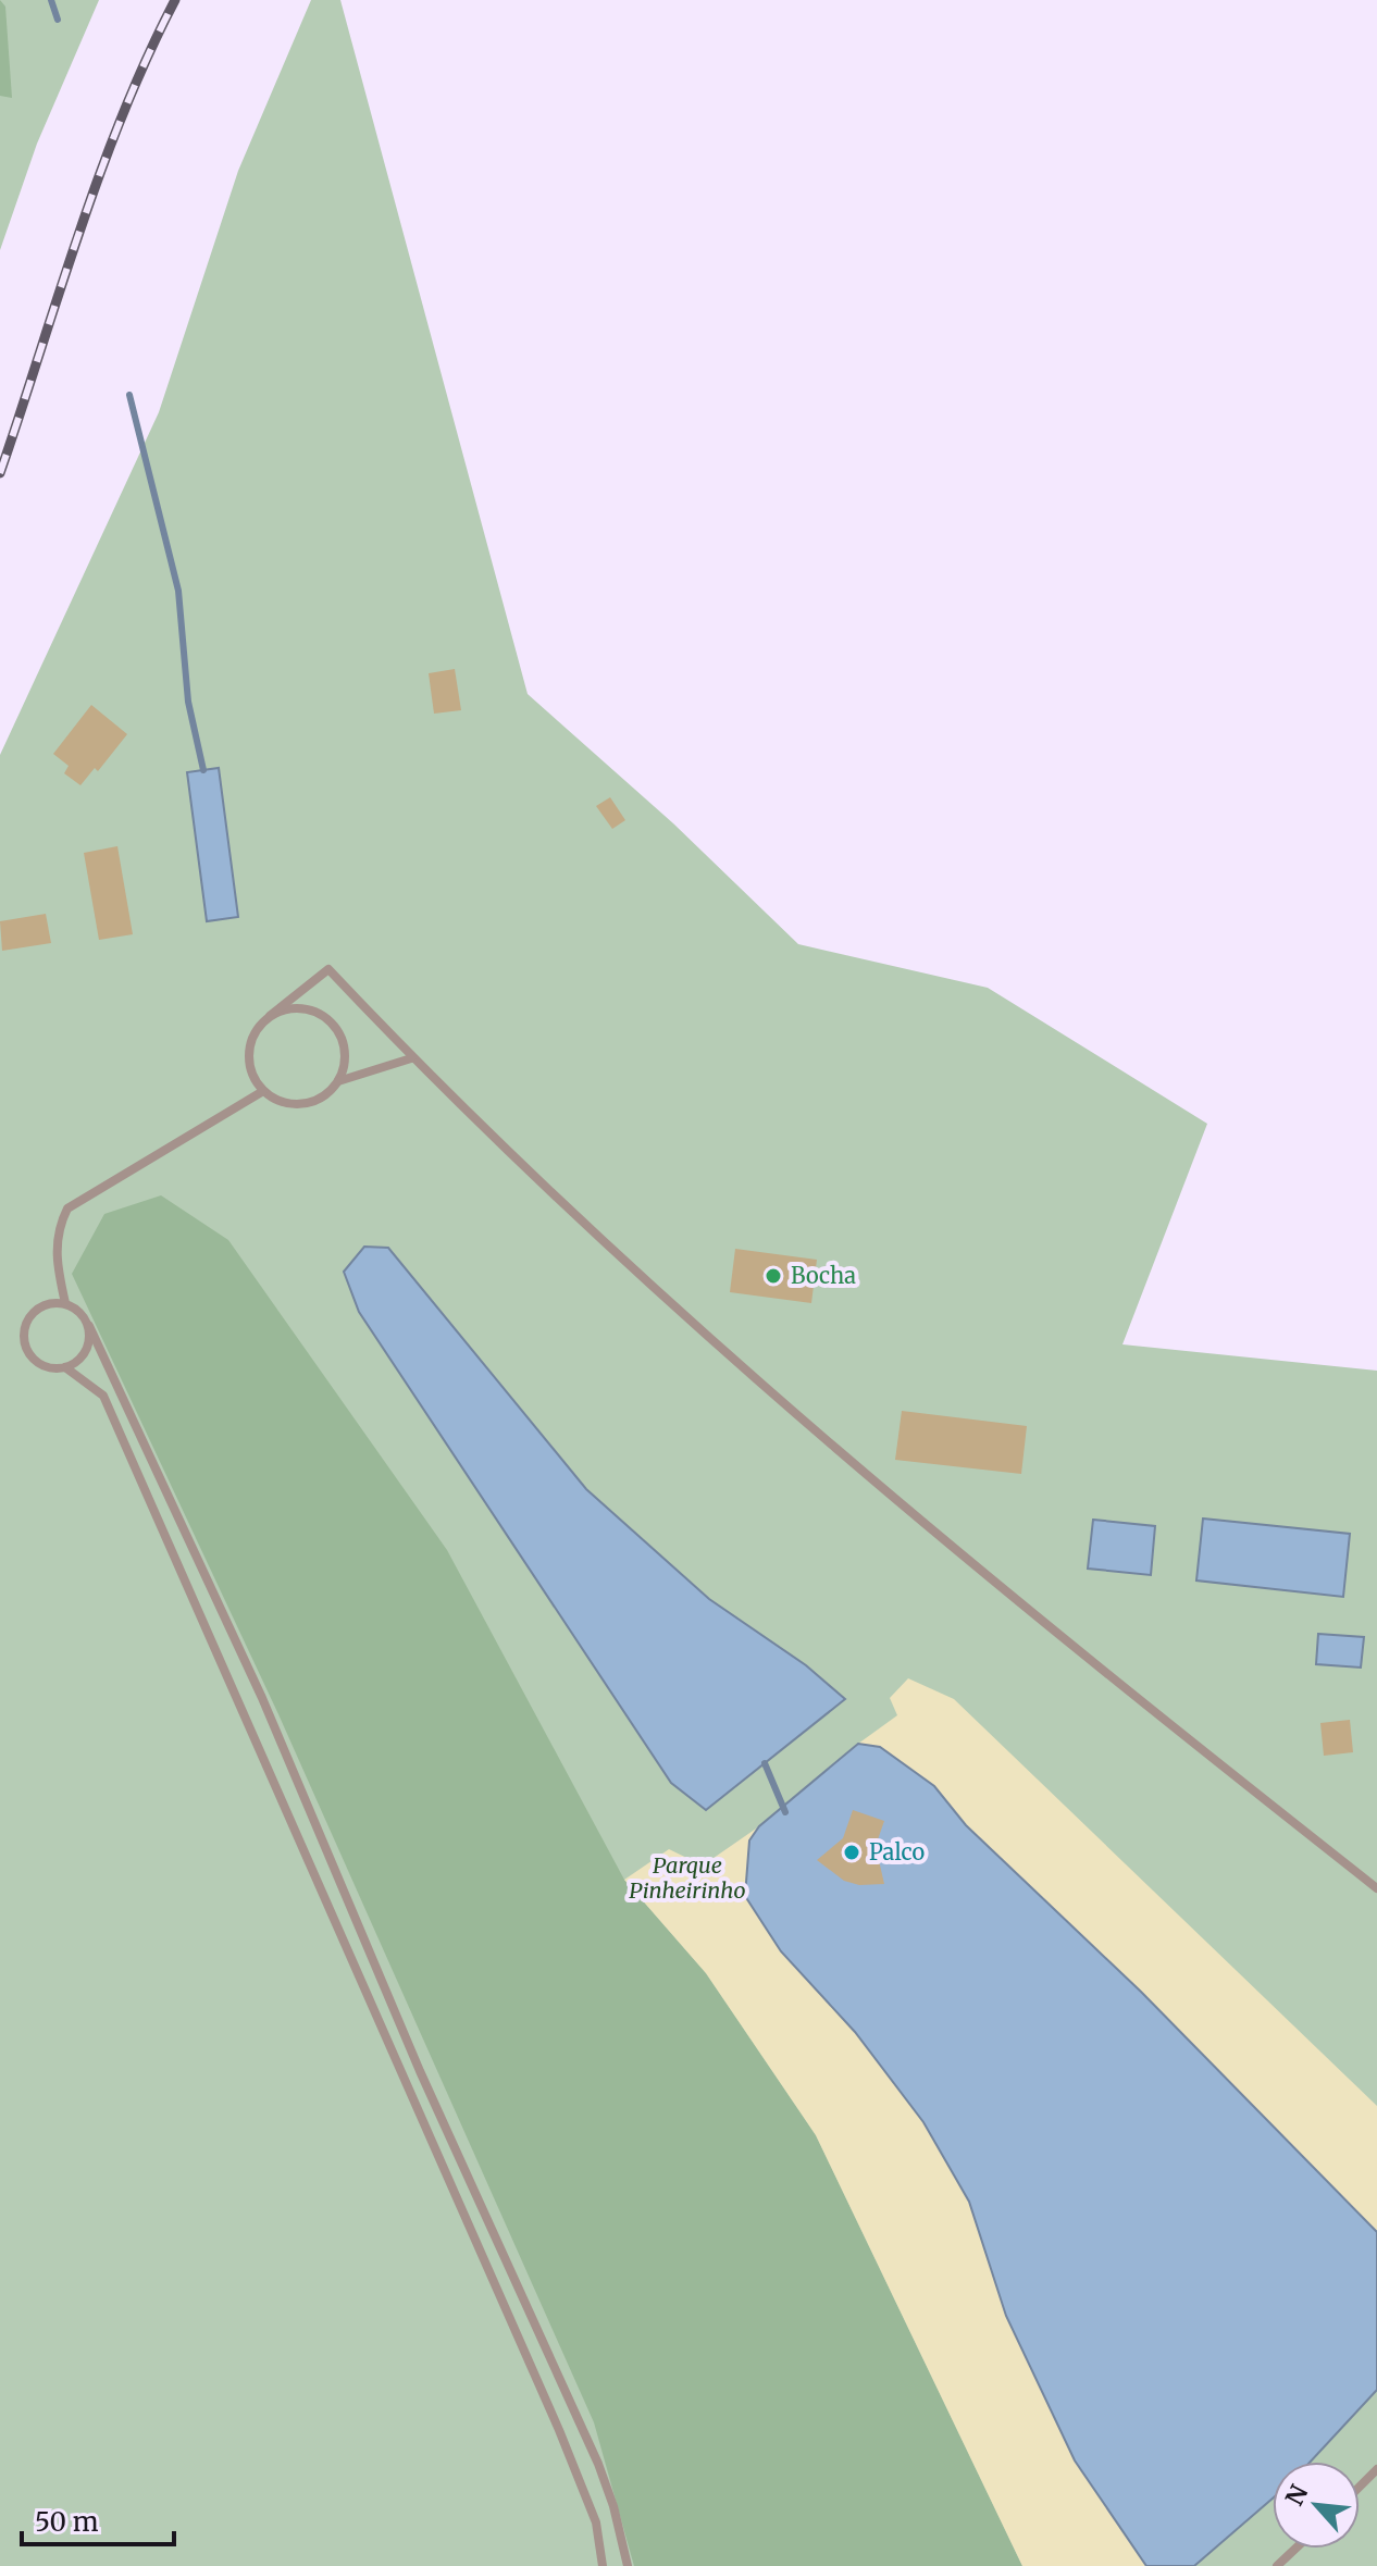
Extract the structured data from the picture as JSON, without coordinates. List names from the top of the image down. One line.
{"parks":["Parque Pinheirinho"],"places":["Bocha","Palco"],"scale_bar":"50 m","north":"top left"}
